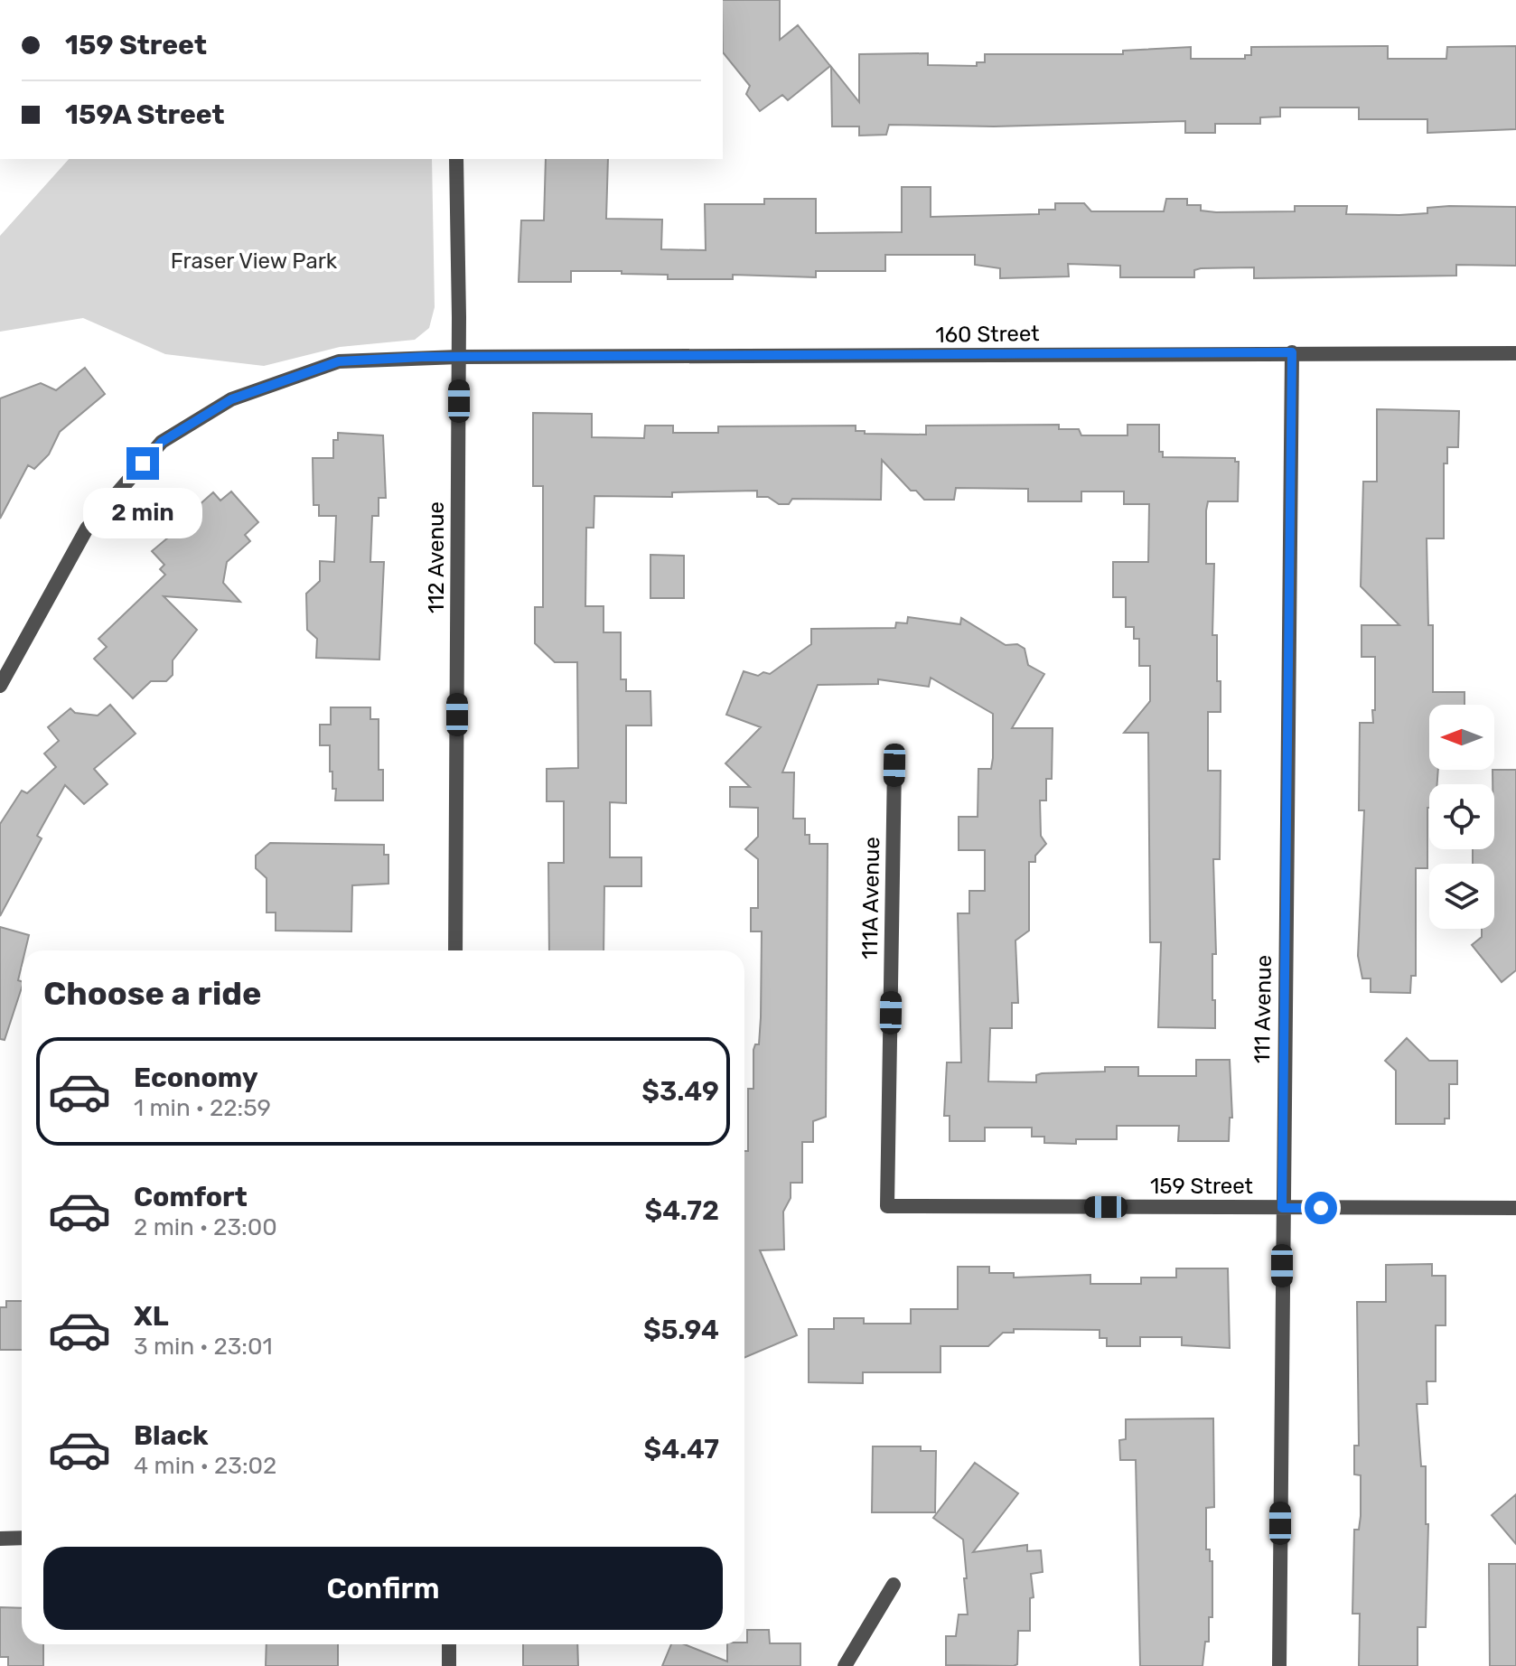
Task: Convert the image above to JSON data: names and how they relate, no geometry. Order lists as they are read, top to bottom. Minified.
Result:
{"streets":{"street":["160 Street","112 Avenue","111A Avenue","111 Avenue","159 Street"]},"crossings":[["160 Street","112 Avenue"],["160 Street","111 Avenue"],["111A Avenue","159 Street"],["111 Avenue","159 Street"]],"parks":["Fraser View Park"],"north":"left","page":{"banner":["159 Street","159A Street"],"bubble":"2 min","heading":"Choose a ride","list":[{"name":"Economy","note":"1 min · 22:59","value":"$3.49"},{"name":"Comfort","note":"2 min · 23:00","value":"$4.72"},{"name":"XL","note":"3 min · 23:01","value":"$5.94"},{"name":"Black","note":"4 min · 23:02","value":"$4.47"}],"buttons":"Confirm"}}
